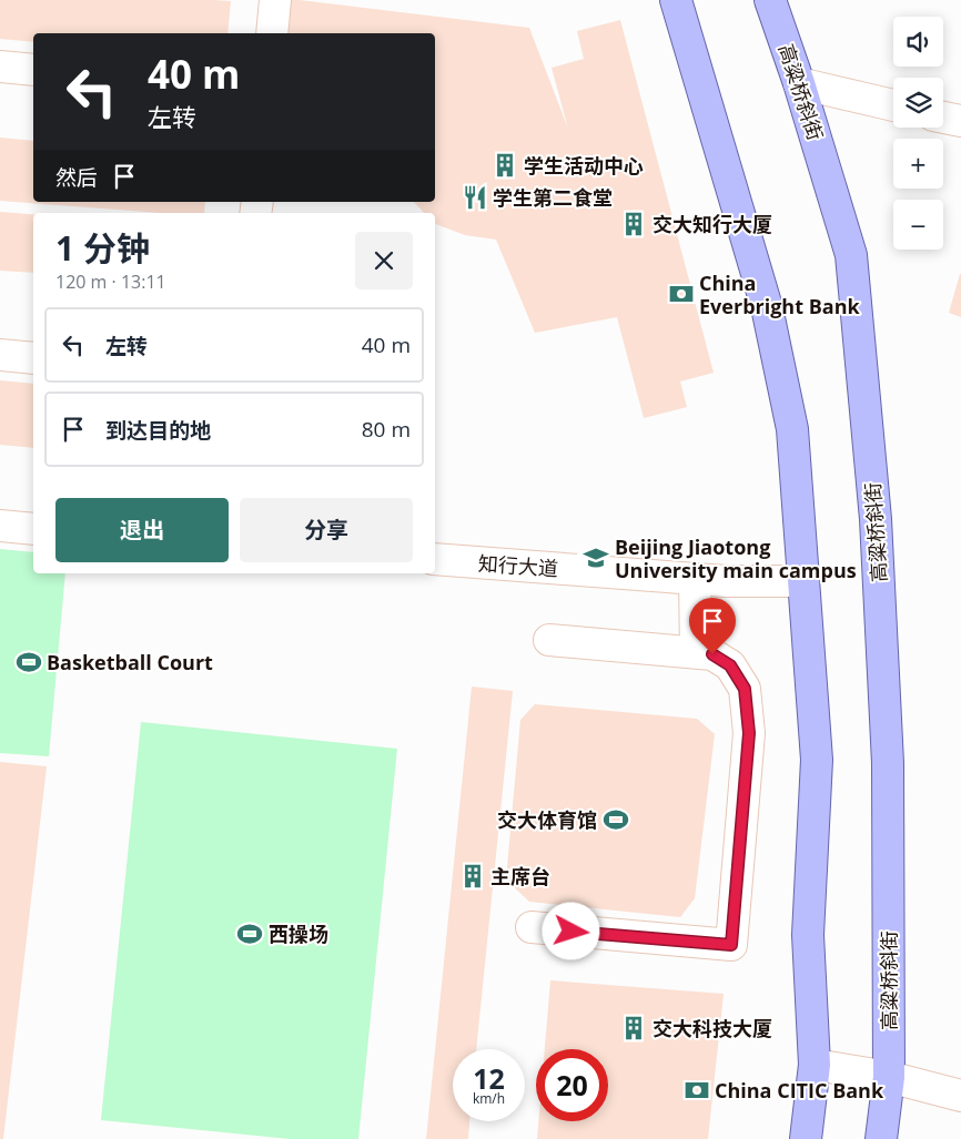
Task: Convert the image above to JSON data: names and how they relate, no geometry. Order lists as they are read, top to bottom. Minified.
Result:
{"streets":{"main road":["高粱桥斜街"],"street":["知行大道"]},"places":{"building":["学生活动中心","交大知行大厦","主席台","交大科技大厦"],"restaurant":["学生第二食堂"],"bank":["China Everbright Bank","China CITIC Bank"],"school or university":["Beijing Jiaotong University main campus"],"sports":["Basketball Court","交大体育馆","西操场"]},"page":{"map_buttons":["+","−"],"turn":["40 m","左转"],"then":"然后","heading":["1 分钟","120 m · 13:11"],"list":[{"name":"左转","value":"40 m"},{"name":"到达目的地","value":"80 m"}],"buttons":["退出","分享"],"speed":"12 km/h","limit":"20"}}
